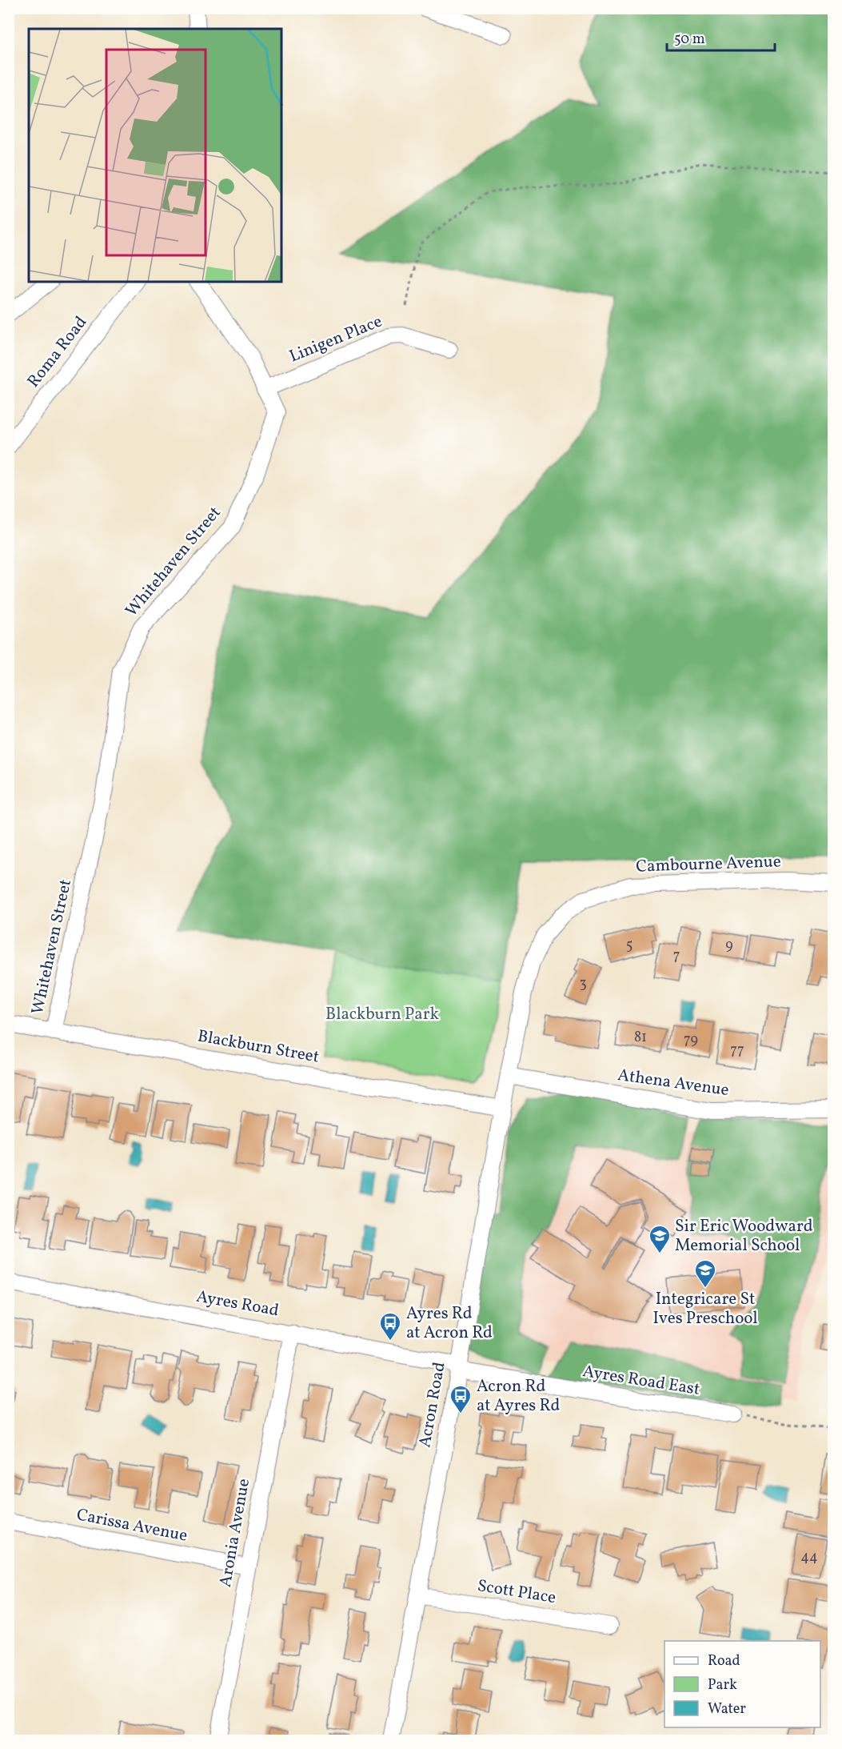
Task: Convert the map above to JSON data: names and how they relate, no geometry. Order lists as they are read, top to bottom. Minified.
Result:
{"streets":{"street":["Linigen Place","Roma Road","Whitehaven Street","Cambourne Avenue","Blackburn Street","Athena Avenue","Ayres Road","Ayres Road East","Acron Road","Carissa Avenue","Aronia Avenue","Scott Place"]},"crossings":[["Linigen Place","Whitehaven Street"],["Whitehaven Street","Blackburn Street"],["Cambourne Avenue","Athena Avenue"],["Cambourne Avenue","Acron Road"],["Blackburn Street","Acron Road"],["Athena Avenue","Acron Road"],["Ayres Road","Ayres Road East"],["Ayres Road","Acron Road"],["Ayres Road","Aronia Avenue"],["Ayres Road East","Acron Road"],["Acron Road","Scott Place"],["Carissa Avenue","Aronia Avenue"]],"parks":["Blackburn Park"],"places":{"school or university":["Sir Eric Woodward Memorial School","Integricare St Ives Preschool"],"bus stop":["Ayres Rd at Acron Rd","Acron Rd at Ayres Rd"]},"house_numbers":["5","9","7","3","81","79","77","44"],"legend":["Road","Park","Water"],"scale_bar":"50 m"}
